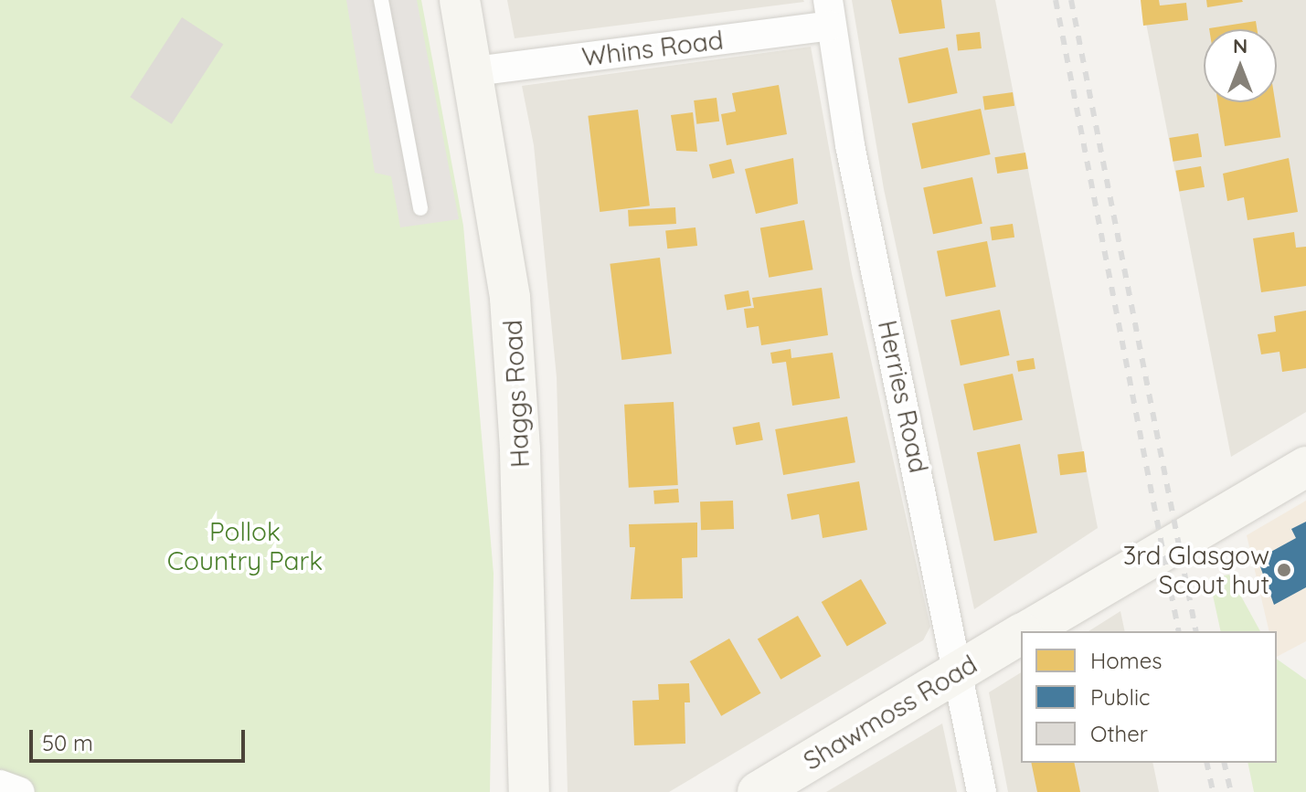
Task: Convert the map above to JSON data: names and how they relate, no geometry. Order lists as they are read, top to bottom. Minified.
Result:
{"streets":{"main road":["Haggs Road","Shawmoss Road"],"street":["Whins Road","Herries Road"]},"crossings":[["Whins Road","Haggs Road"],["Whins Road","Herries Road"],["Herries Road","Shawmoss Road"]],"parks":["Pollok Country Park"],"places":["3rd Glasgow Scout hut"],"legend":["Homes","Public","Other"],"scale_bar":"50 m","north":"top"}
